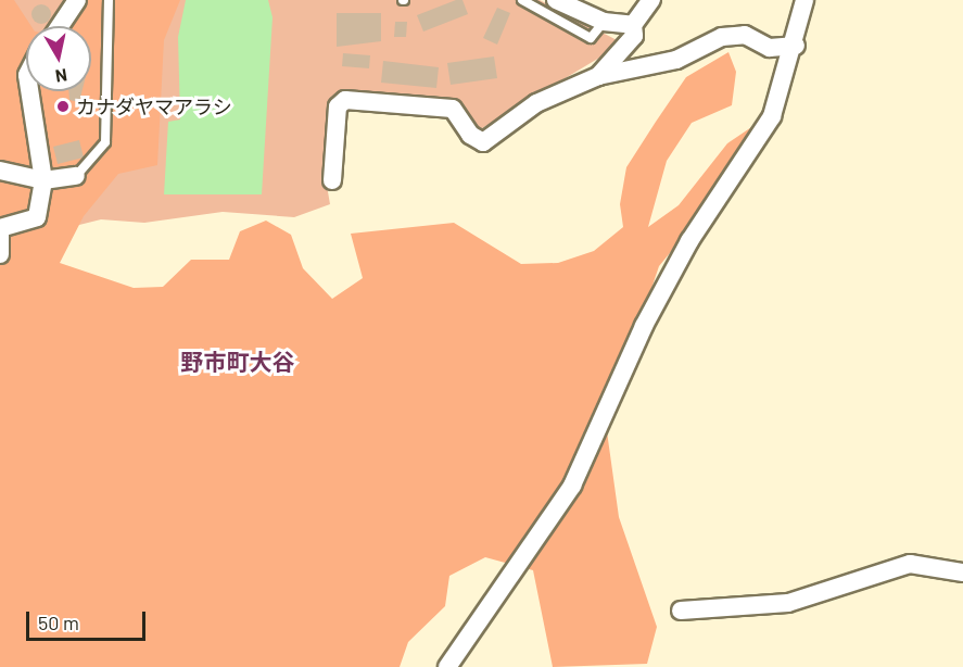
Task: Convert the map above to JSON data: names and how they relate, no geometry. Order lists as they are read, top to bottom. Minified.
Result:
{"districts":["野市町大谷"],"places":["カナダヤマアラシ"],"scale_bar":"50 m","north":"bottom"}
